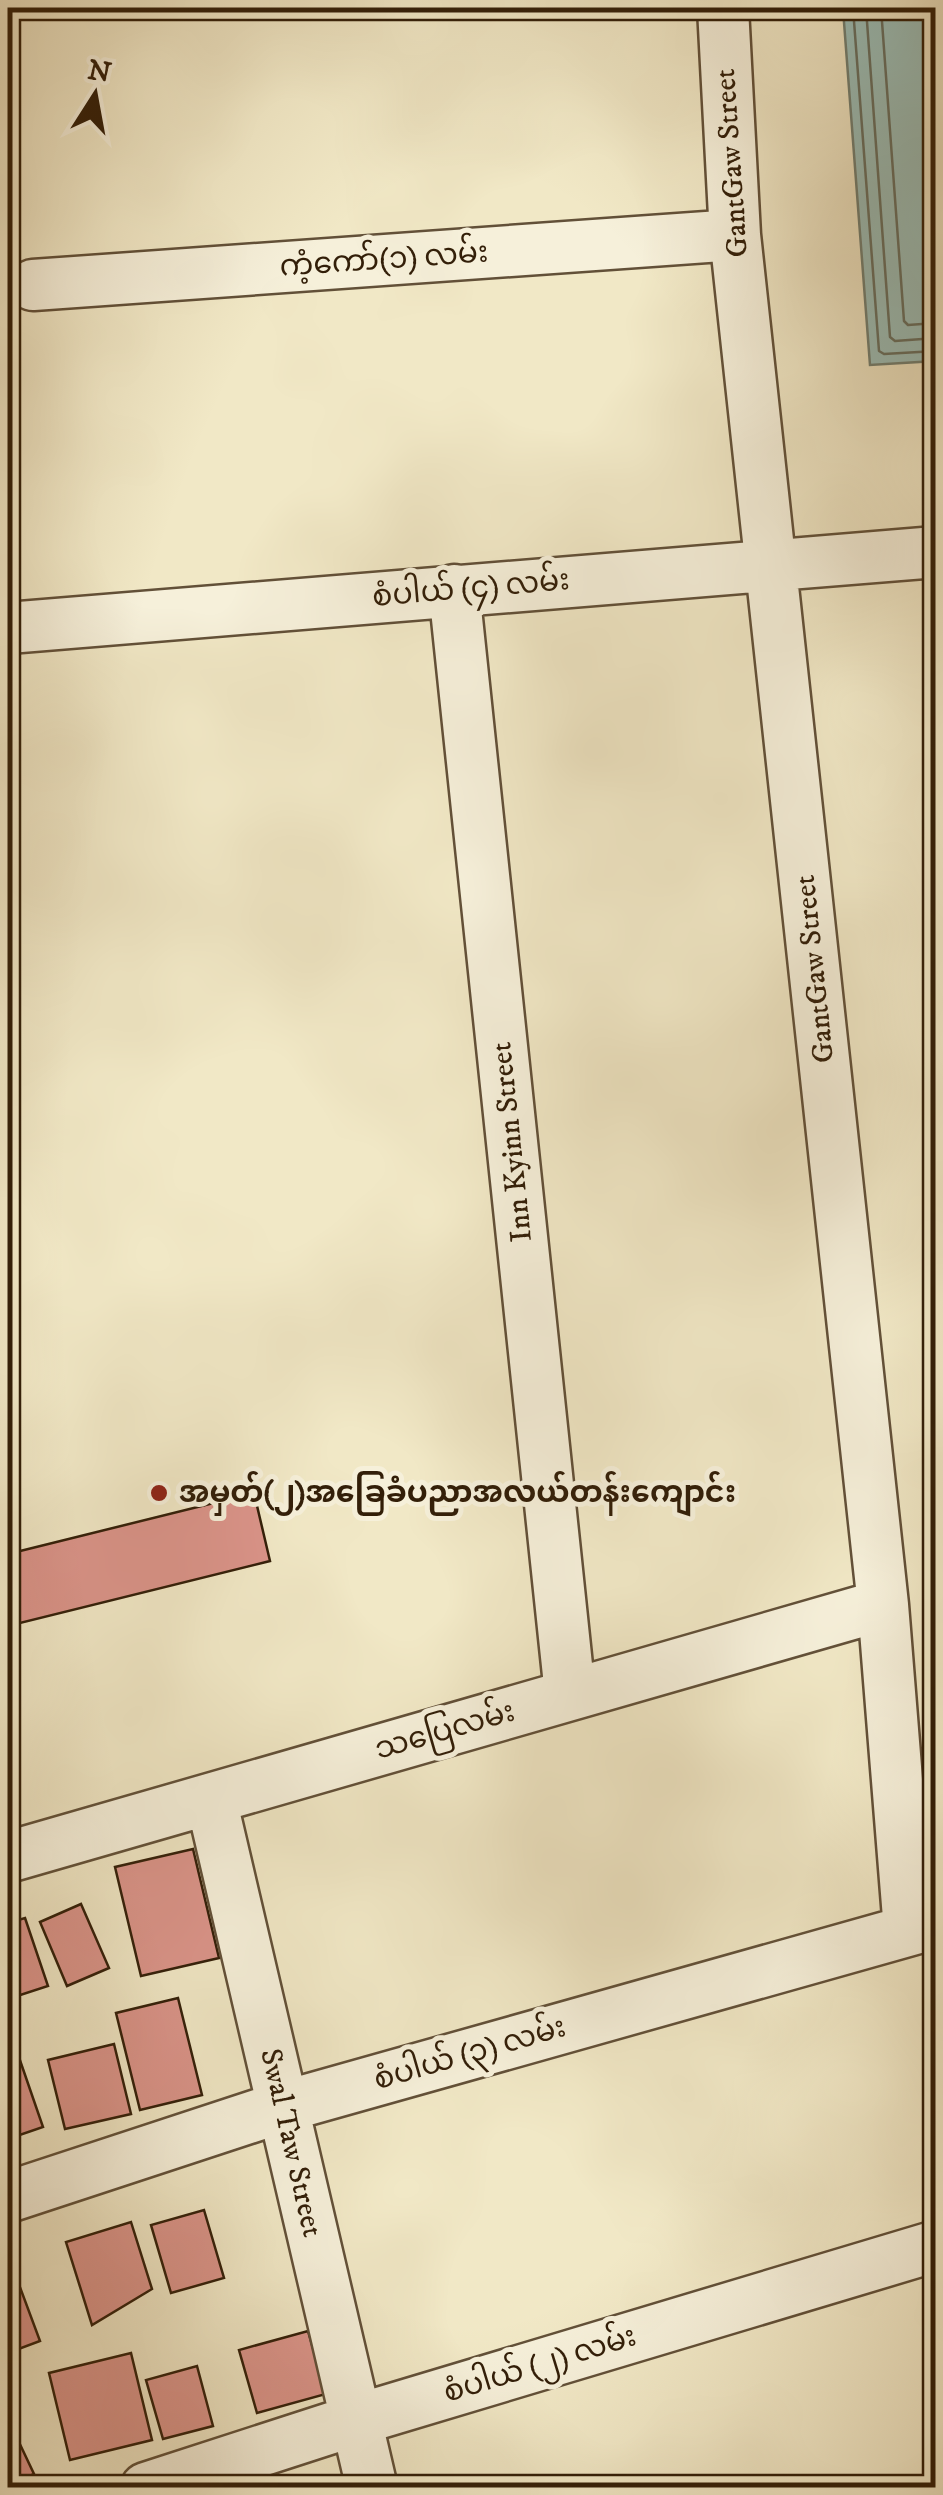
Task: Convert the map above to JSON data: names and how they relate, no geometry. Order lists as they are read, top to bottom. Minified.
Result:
{"streets":{"street":["GantGaw Street","ကံ့ကော်(၁) လမ်း","စံပါယ် (၄) လမ်း","Inn Kyinn Street","သပြေလမ်း","စံပါယ် (၃) လမ်း","Swal Taw Street","စံပါယ် (၂) လမ်း"]},"crossings":[["GantGaw Street","ကံ့ကော်(၁) လမ်း"],["GantGaw Street","စံပါယ် (၄) လမ်း"],["GantGaw Street","သပြေလမ်း"],["GantGaw Street","စံပါယ် (၃) လမ်း"],["စံပါယ် (၄) လမ်း","Inn Kyinn Street"],["Inn Kyinn Street","သပြေလမ်း"],["သပြေလမ်း","Swal Taw Street"],["စံပါယ် (၃) လမ်း","Swal Taw Street"],["Swal Taw Street","စံပါယ် (၂) လမ်း"]],"places":["အမှတ်(၂)အခြေခံပညာအလယ်တန်းကျောင်း"],"north":"top"}
